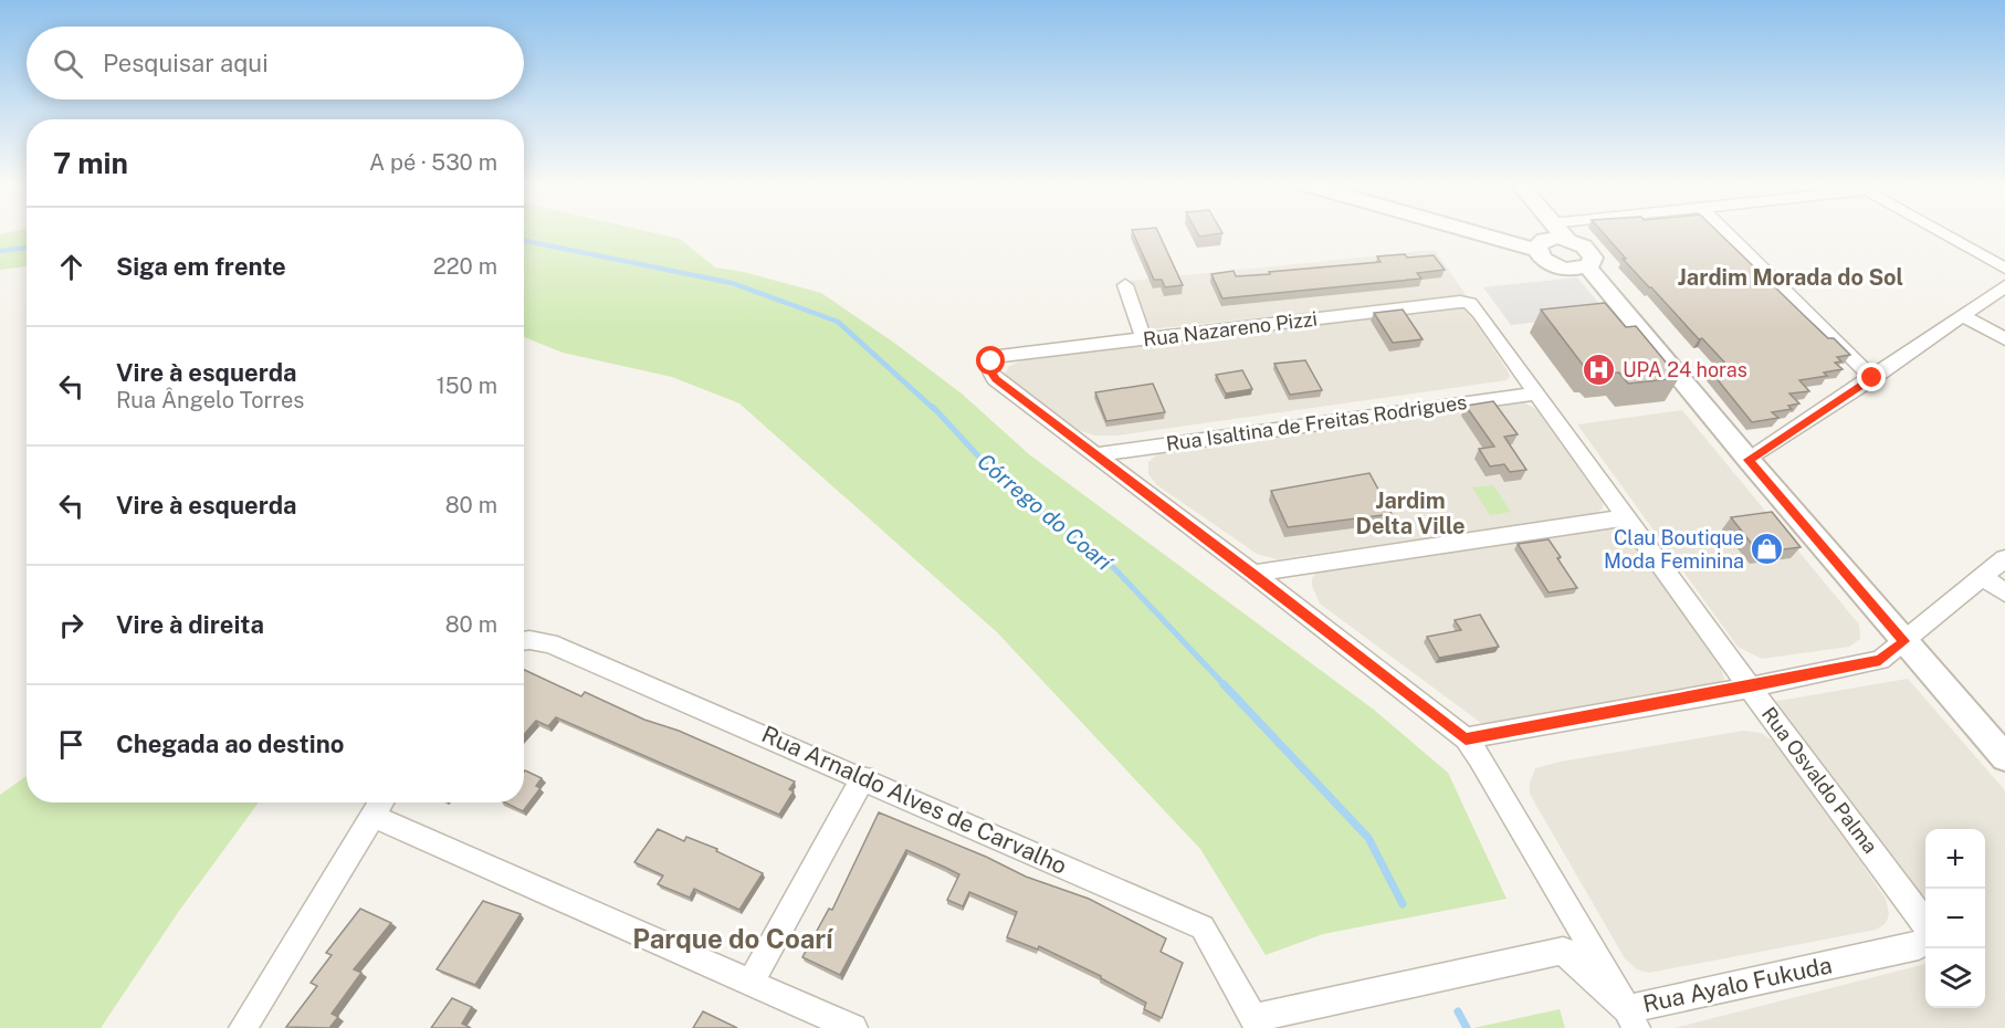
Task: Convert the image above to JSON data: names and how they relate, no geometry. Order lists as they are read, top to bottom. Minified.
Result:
{"streets":{"street":["Rua Nazareno Pizzi","Rua Isaltina de Freitas Rodrigues","Rua Osvaldo Palma","Rua Arnaldo Alves de Carvalho","Rua Ayalo Fukuda"]},"crossings":[["Rua Nazareno Pizzi","Rua Isaltina de Freitas Rodrigues"],["Rua Nazareno Pizzi","Rua Osvaldo Palma"],["Rua Isaltina de Freitas Rodrigues","Rua Osvaldo Palma"],["Rua Arnaldo Alves de Carvalho","Rua Ayalo Fukuda"]],"districts":["Jardim Morada do Sol","Jardim Delta Ville","Parque do Coarí"],"water":["Córrego do Coarí"],"places":{"hospital":["UPA 24 horas"],"shop":["Clau Boutique Moda Feminina"]},"page":{"search":"Pesquisar aqui","heading":["7 min","A pé · 530 m"],"list":[["Siga em frente","220 m"],["Vire à esquerda","Rua Ângelo Torres","150 m"],["Vire à esquerda","80 m"],["Vire à direita","80 m"],"Chegada ao destino"],"map_buttons":["+","−"]}}
